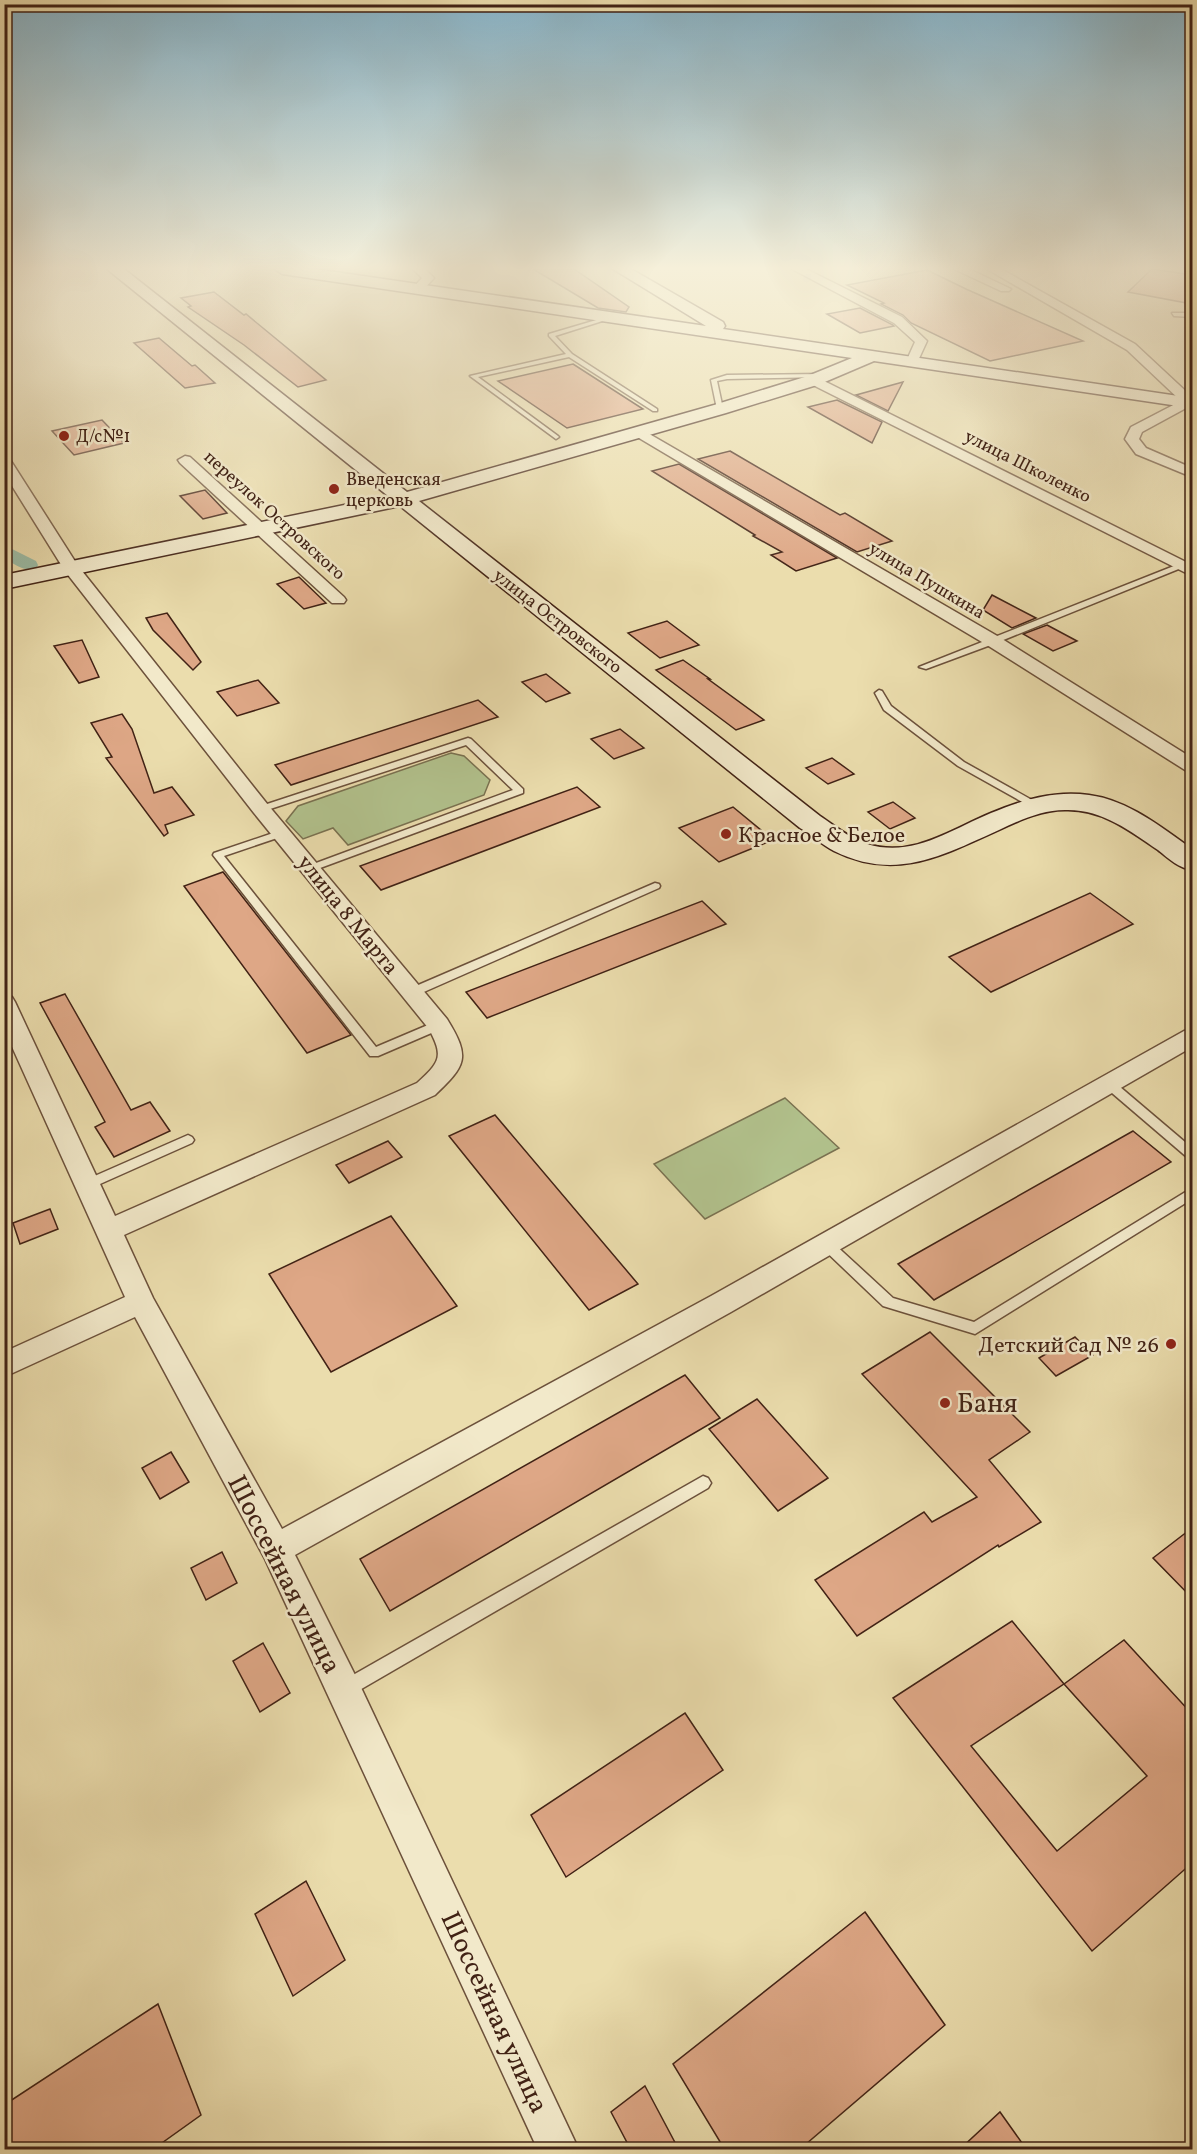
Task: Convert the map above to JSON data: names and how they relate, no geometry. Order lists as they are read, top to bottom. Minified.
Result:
{"streets":{"street":["улица Школенко","переулок Островского","улица Пушкина","улица Островского","улица 8 Марта","Шоссейная улица"]},"crossings":[["улица 8 Марта","Шоссейная улица"]],"places":["Д/с№1","Введенская церковь","Красное & Белое","Детский сад № 26","Баня"]}
